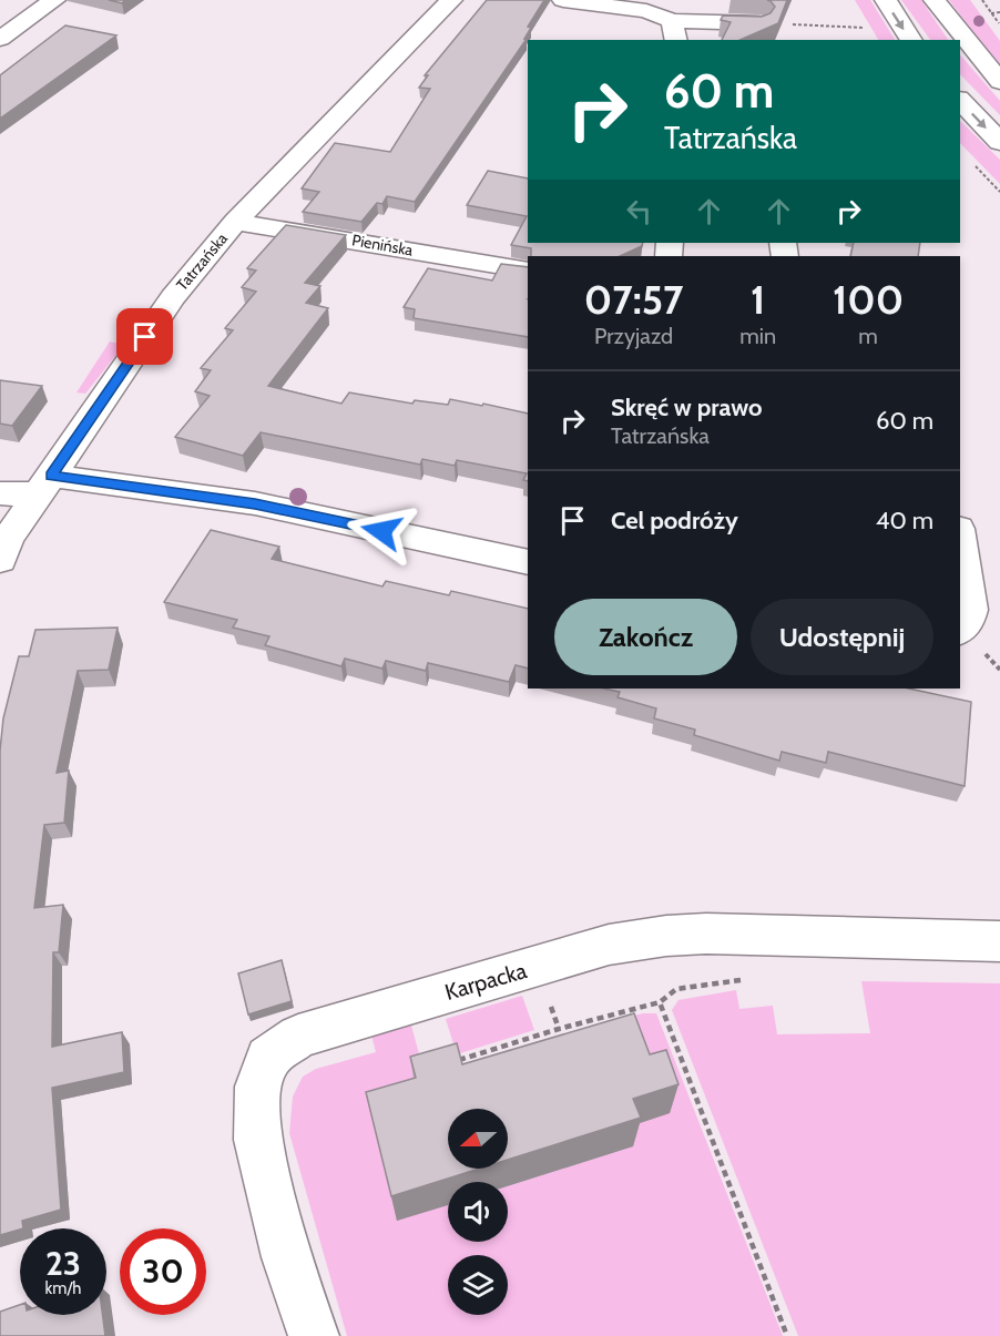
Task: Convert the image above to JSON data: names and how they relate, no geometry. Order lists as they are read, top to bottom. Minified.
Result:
{"streets":{"street":["Pienińska","Tatrzańska","Karpacka"]},"crossings":[["Pienińska","Tatrzańska"]],"north":"left","page":{"turn":["60 m","Tatrzańska"],"eta":["07:57","Przyjazd","1","min","100","m"],"list":[{"name":"Skręć w prawo","note":"Tatrzańska","value":"60 m"},{"name":"Cel podróży","value":"40 m"}],"buttons":["Zakończ","Udostępnij"],"speed":"23 km/h","limit":"30"}}
